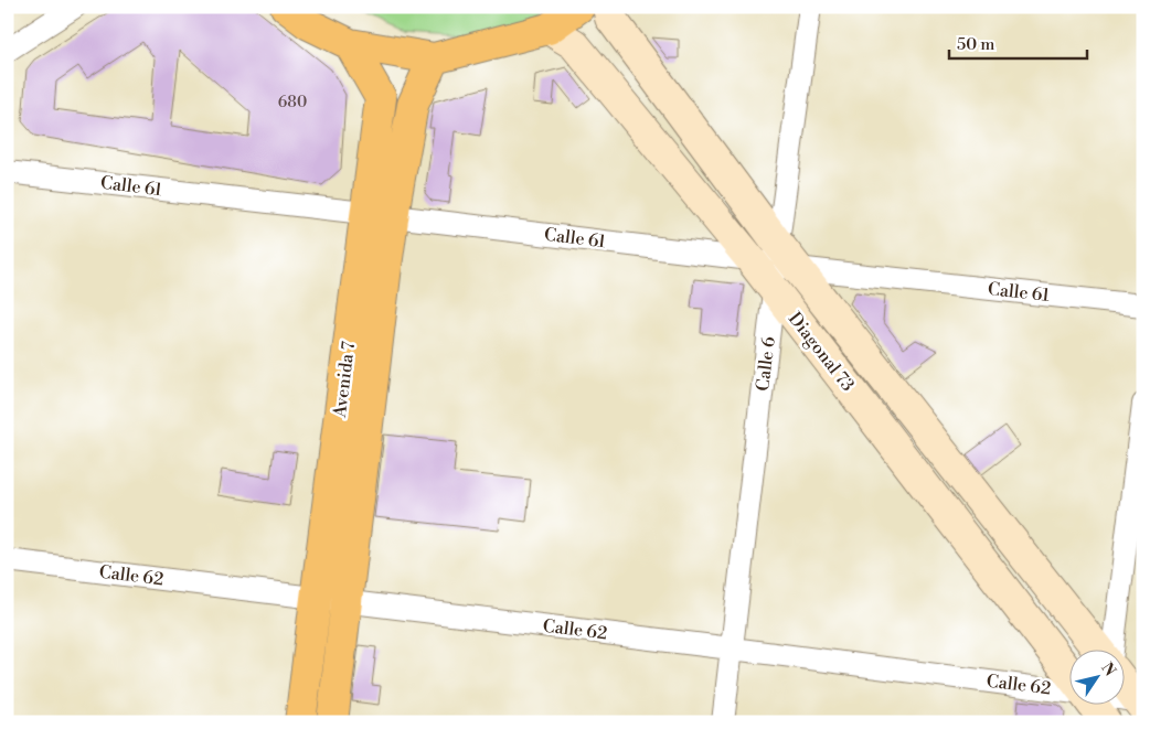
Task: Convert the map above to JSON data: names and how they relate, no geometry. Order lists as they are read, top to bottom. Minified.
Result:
{"streets":{"main road":["Diagonal 73","Avenida 7"],"street":["Calle 61","Calle 6","Calle 62"]},"crossings":[["Calle 61","Diagonal 73"],["Calle 61","Calle 6"],["Calle 61","Avenida 7"],["Diagonal 73","Calle 6"],["Calle 6","Calle 62"],["Avenida 7","Calle 62"]],"house_numbers":["680"],"scale_bar":"50 m","north":"top right"}
